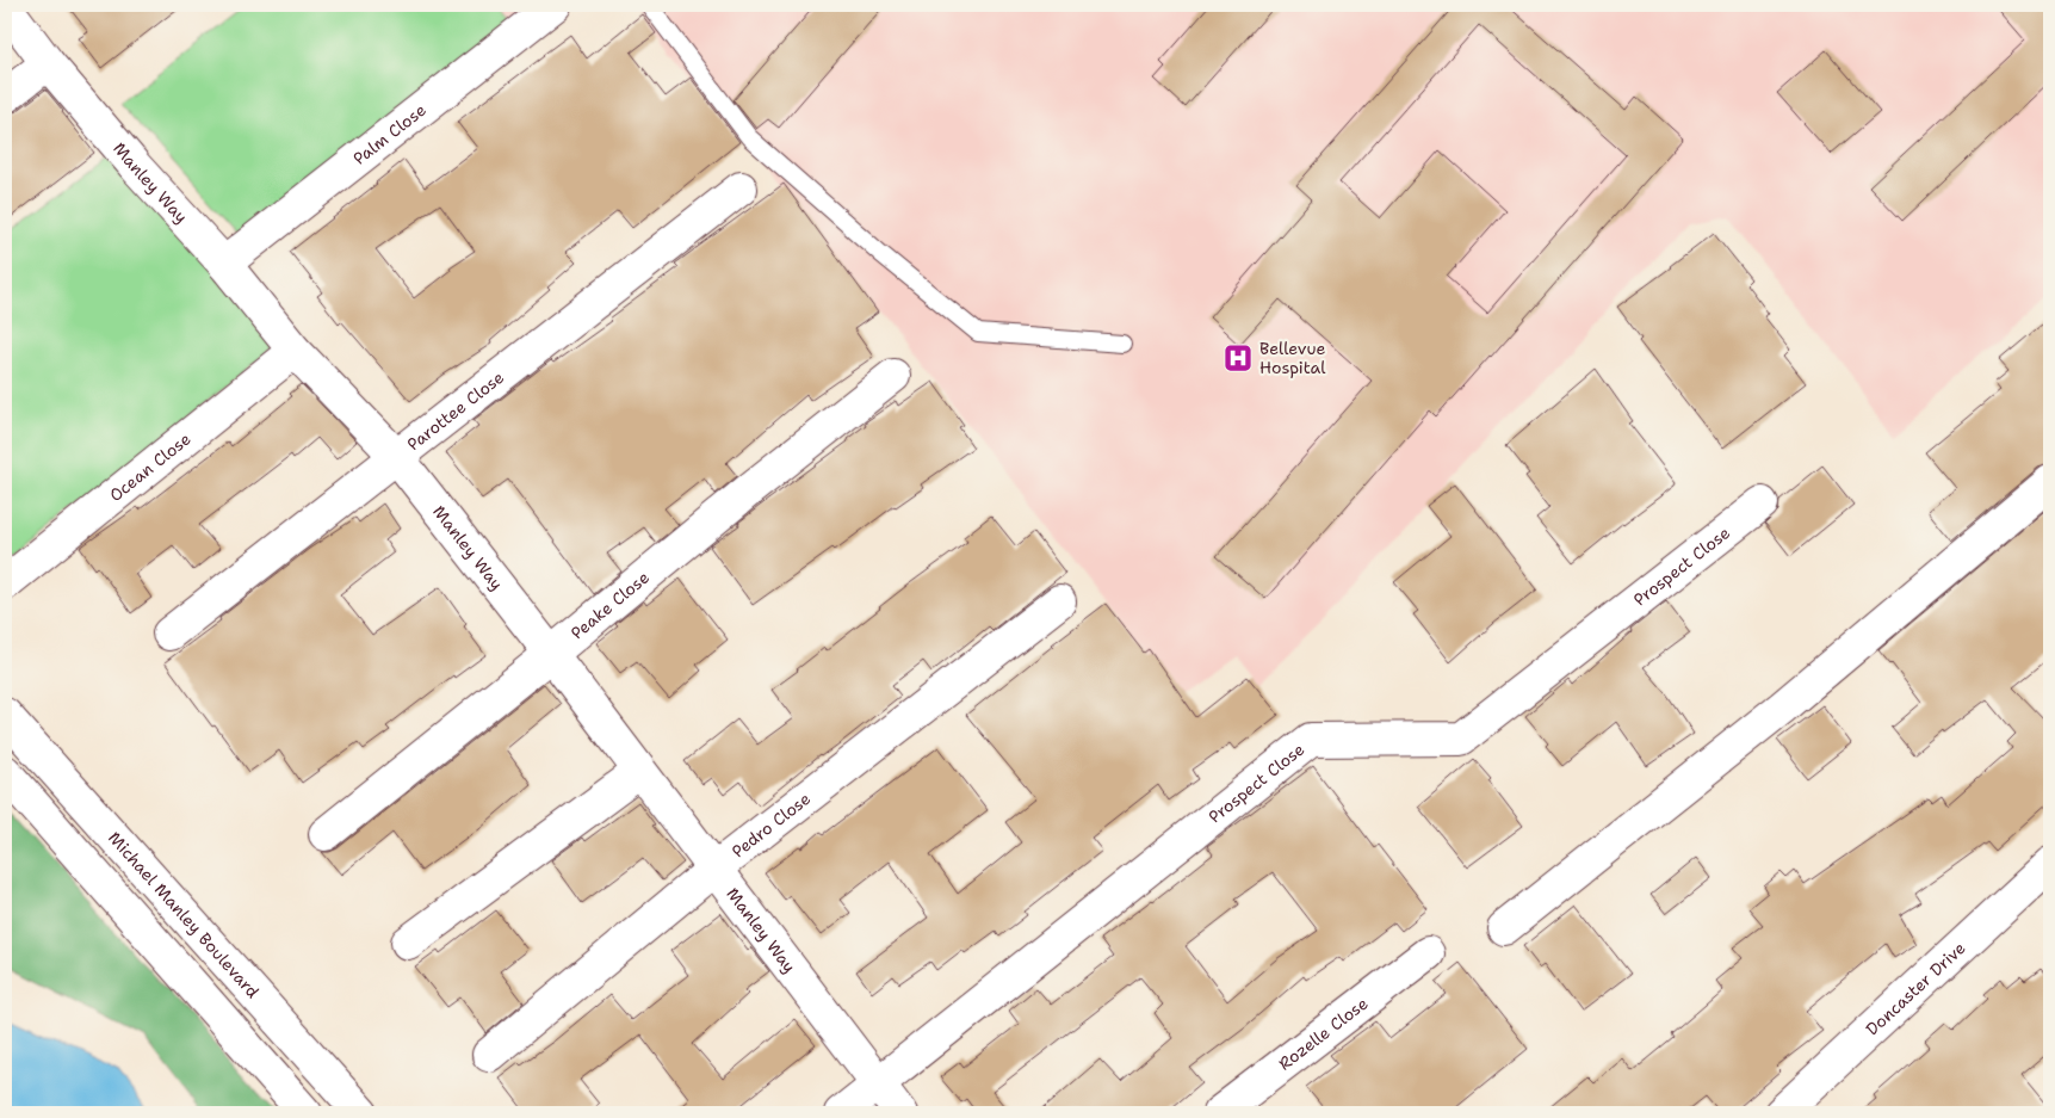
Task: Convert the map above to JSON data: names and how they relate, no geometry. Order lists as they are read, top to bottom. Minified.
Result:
{"streets":{"main road":["Palm Close","Manley Way","Parottee Close","Ocean Close","Prospect Close","Peake Close","Pedro Close","Michael Manley Boulevard","Doncaster Drive","Rozelle Close"]},"crossings":[["Palm Close","Manley Way"],["Manley Way","Parottee Close"],["Manley Way","Ocean Close"],["Manley Way","Prospect Close"],["Manley Way","Peake Close"],["Manley Way","Pedro Close"]],"places":{"hospital":["Bellevue Hospital"]}}
